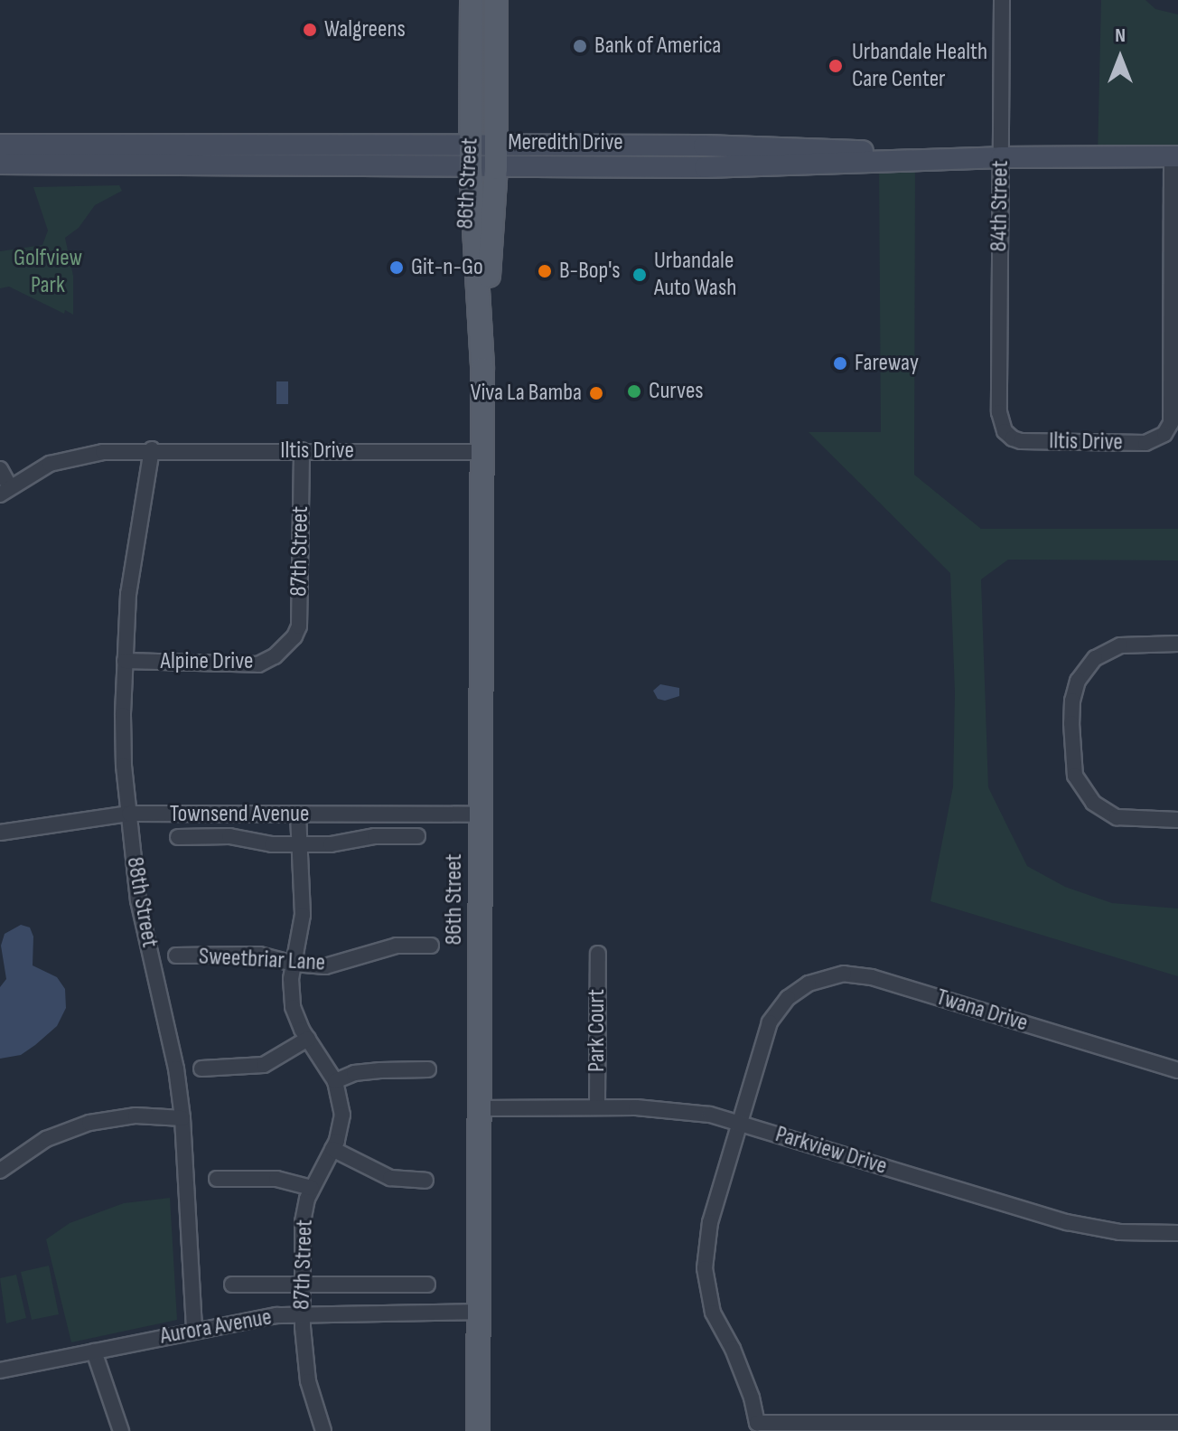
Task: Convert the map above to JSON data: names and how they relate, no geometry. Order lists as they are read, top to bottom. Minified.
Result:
{"streets":{"main road":["Meredith Drive","86th Street"],"street":["84th Street","Iltis Drive","87th Street","Alpine Drive","Townsend Avenue","88th Street","Sweetbriar Lane","Twana Drive","Park Court","Parkview Drive","Aurora Avenue"]},"crossings":[["Meredith Drive","86th Street"],["Meredith Drive","84th Street"],["Meredith Drive","Iltis Drive"],["86th Street","Iltis Drive"],["86th Street","Townsend Avenue"],["86th Street","Parkview Drive"],["86th Street","Aurora Avenue"],["84th Street","Iltis Drive"],["Iltis Drive","87th Street"],["Iltis Drive","88th Street"],["87th Street","Alpine Drive"],["87th Street","Townsend Avenue"],["87th Street","Sweetbriar Lane"],["87th Street","Aurora Avenue"],["Alpine Drive","88th Street"],["Townsend Avenue","88th Street"],["88th Street","Aurora Avenue"],["Twana Drive","Parkview Drive"],["Park Court","Parkview Drive"]],"parks":["Golfview Park"],"places":["Walgreens","Bank of America","Urbandale Health Care Center","Git-n-Go","B-Bop's","Urbandale Auto Wash","Fareway","Curves","Viva La Bamba"],"north":"top"}
